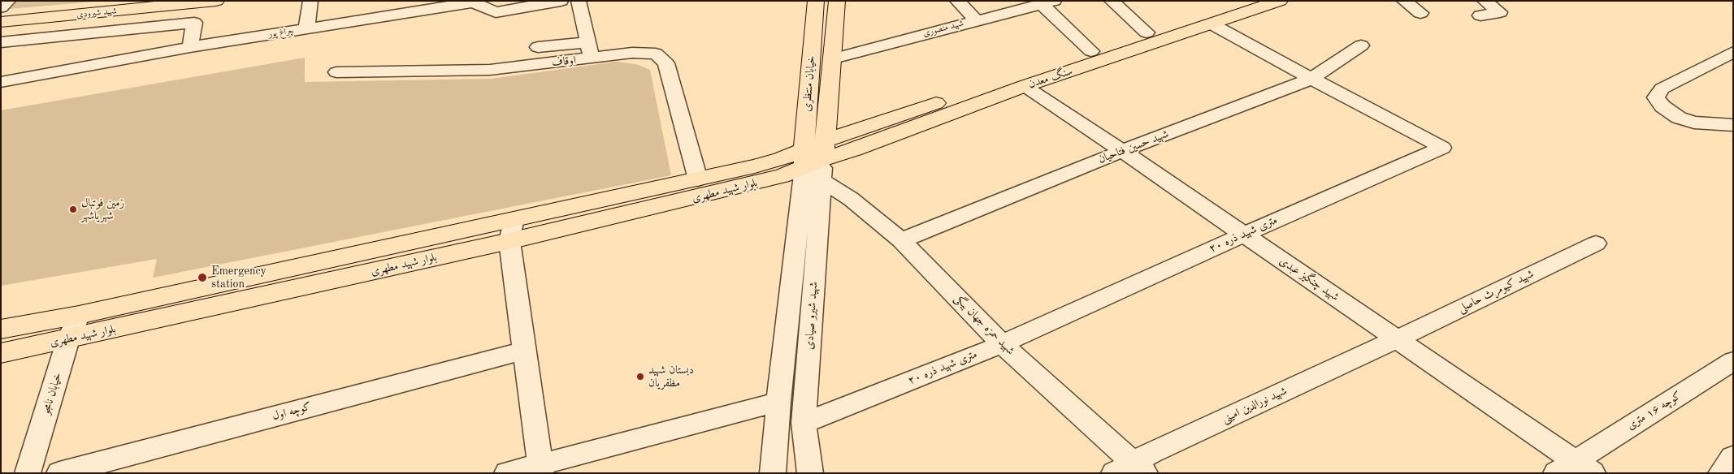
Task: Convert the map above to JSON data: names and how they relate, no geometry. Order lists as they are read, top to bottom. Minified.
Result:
{"streets":{"main road":["شهید شیرودی","سنگ معدن","خیابان منتظری","بلوار شهید مطهری"],"street":["شهید منصوری","چراغ پور","اوقاف","شهید حسین فتاحیان","۲۰ متری شهید ذره","شهید چنگیز عبدی","شهید کیومرث حاصلی","شهید شیرو صیادی","شهید حمزه جهان بیگی","خیابان نامجو","شهید نورالدین امینی","کوچه ۱۶ متری","کوچه اول"]},"crossings":[["شهید منصوری","خیابان منتظری"],["اوقاف","بلوار شهید مطهری"],["سنگ معدن","خیابان منتظری"],["سنگ معدن","بلوار شهید مطهری"],["سنگ معدن","۲۰ متری شهید ذره"],["سنگ معدن","شهید چنگیز عبدی"],["سنگ معدن","شهید شیرو صیادی"],["سنگ معدن","شهید حمزه جهان بیگی"],["خیابان منتظری","بلوار شهید مطهری"],["خیابان منتظری","شهید شیرو صیادی"],["خیابان منتظری","شهید حمزه جهان بیگی"],["شهید حسین فتاحیان","۲۰ متری شهید ذره"],["شهید حسین فتاحیان","شهید چنگیز عبدی"],["شهید حسین فتاحیان","شهید حمزه جهان بیگی"],["بلوار شهید مطهری","شهید شیرو صیادی"],["بلوار شهید مطهری","شهید حمزه جهان بیگی"],["بلوار شهید مطهری","خیابان نامجو"],["۲۰ متری شهید ذره","شهید چنگیز عبدی"],["۲۰ متری شهید ذره","شهید شیرو صیادی"],["۲۰ متری شهید ذره","شهید حمزه جهان بیگی"],["شهید چنگیز عبدی","شهید کیومرث حاصلی"],["شهید چنگیز عبدی","شهید نورالدین امینی"],["شهید چنگیز عبدی","کوچه ۱۶ متری"],["شهید کیومرث حاصلی","شهید نورالدین امینی"],["شهید شیرو صیادی","شهید حمزه جهان بیگی"],["شهید حمزه جهان بیگی","شهید نورالدین امینی"]],"places":["زمین فوتبال شهریاشهر","Emergency station","دبستان شهید مظفریان"]}
